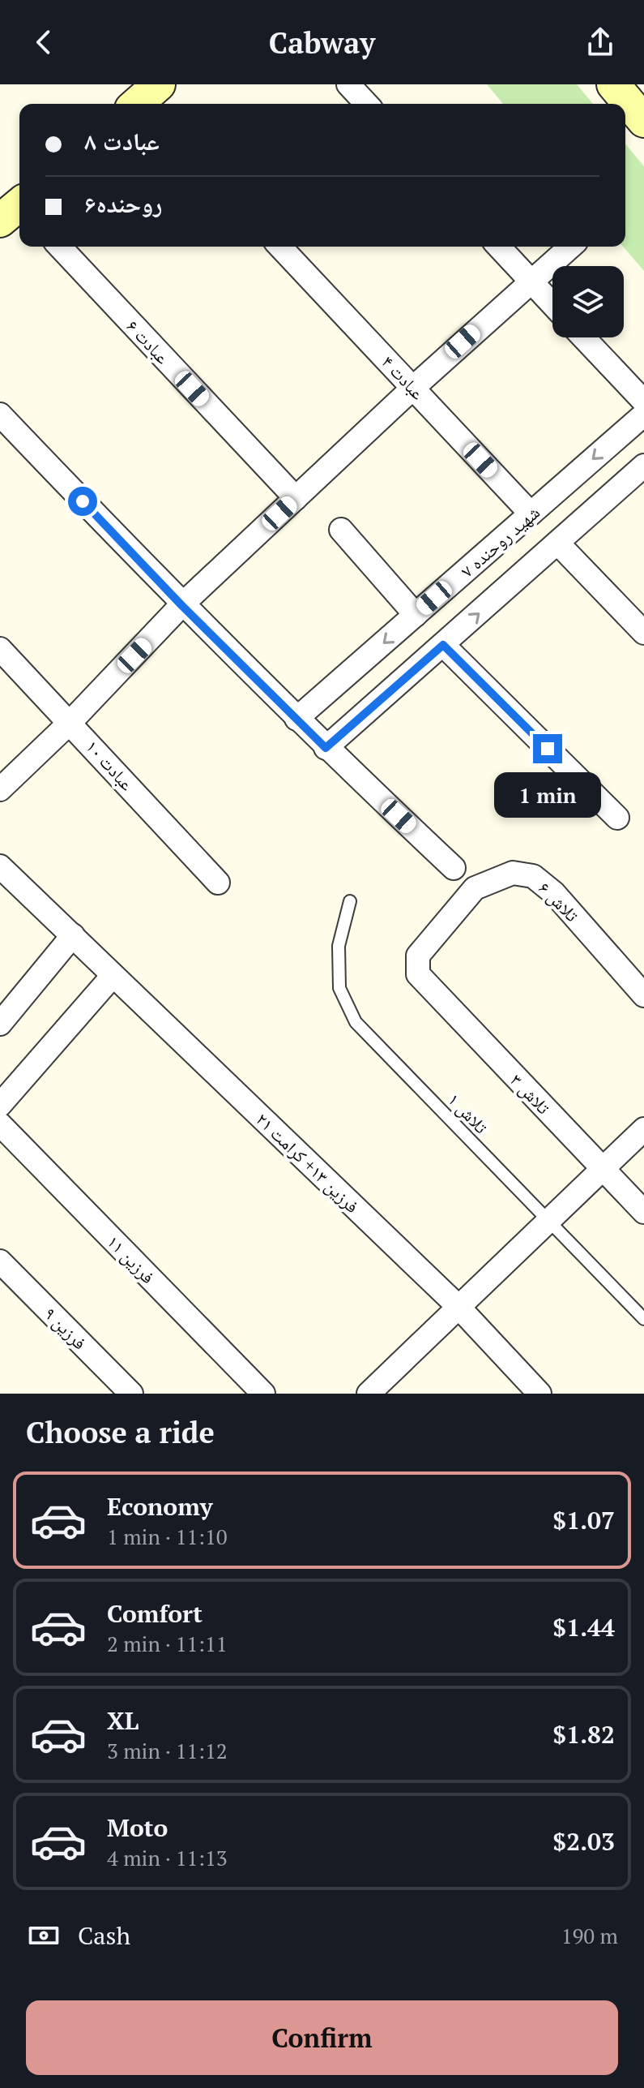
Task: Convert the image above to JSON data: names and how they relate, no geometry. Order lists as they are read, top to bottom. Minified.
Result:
{"streets":{"street":["عبادت ۶","عبادت ۴","شهید روحنده ۷","عبادت ۱۰","تلاش ۶","تلاش ۳","فرزین ۱۳+ کرامت ۲۱","فرزین ۱۱","فرزین ۹"],"lane":["تلاش ۱"]},"crossings":[["عبادت ۴","شهید روحنده ۷"],["تلاش ۶","تلاش ۳"]],"page":{"header":"Cabway","banner":["عبادت ۸","روحنده۶"],"bubble":"1 min","heading":"Choose a ride","list":[{"name":"Economy","note":"1 min · 11:10","value":"$1.07"},{"name":"Comfort","note":"2 min · 11:11","value":"$1.44"},{"name":"XL","note":"3 min · 11:12","value":"$1.82"},{"name":"Moto","note":"4 min · 11:13","value":"$2.03"}],"pay":["Cash","190 m"],"buttons":"Confirm"}}
